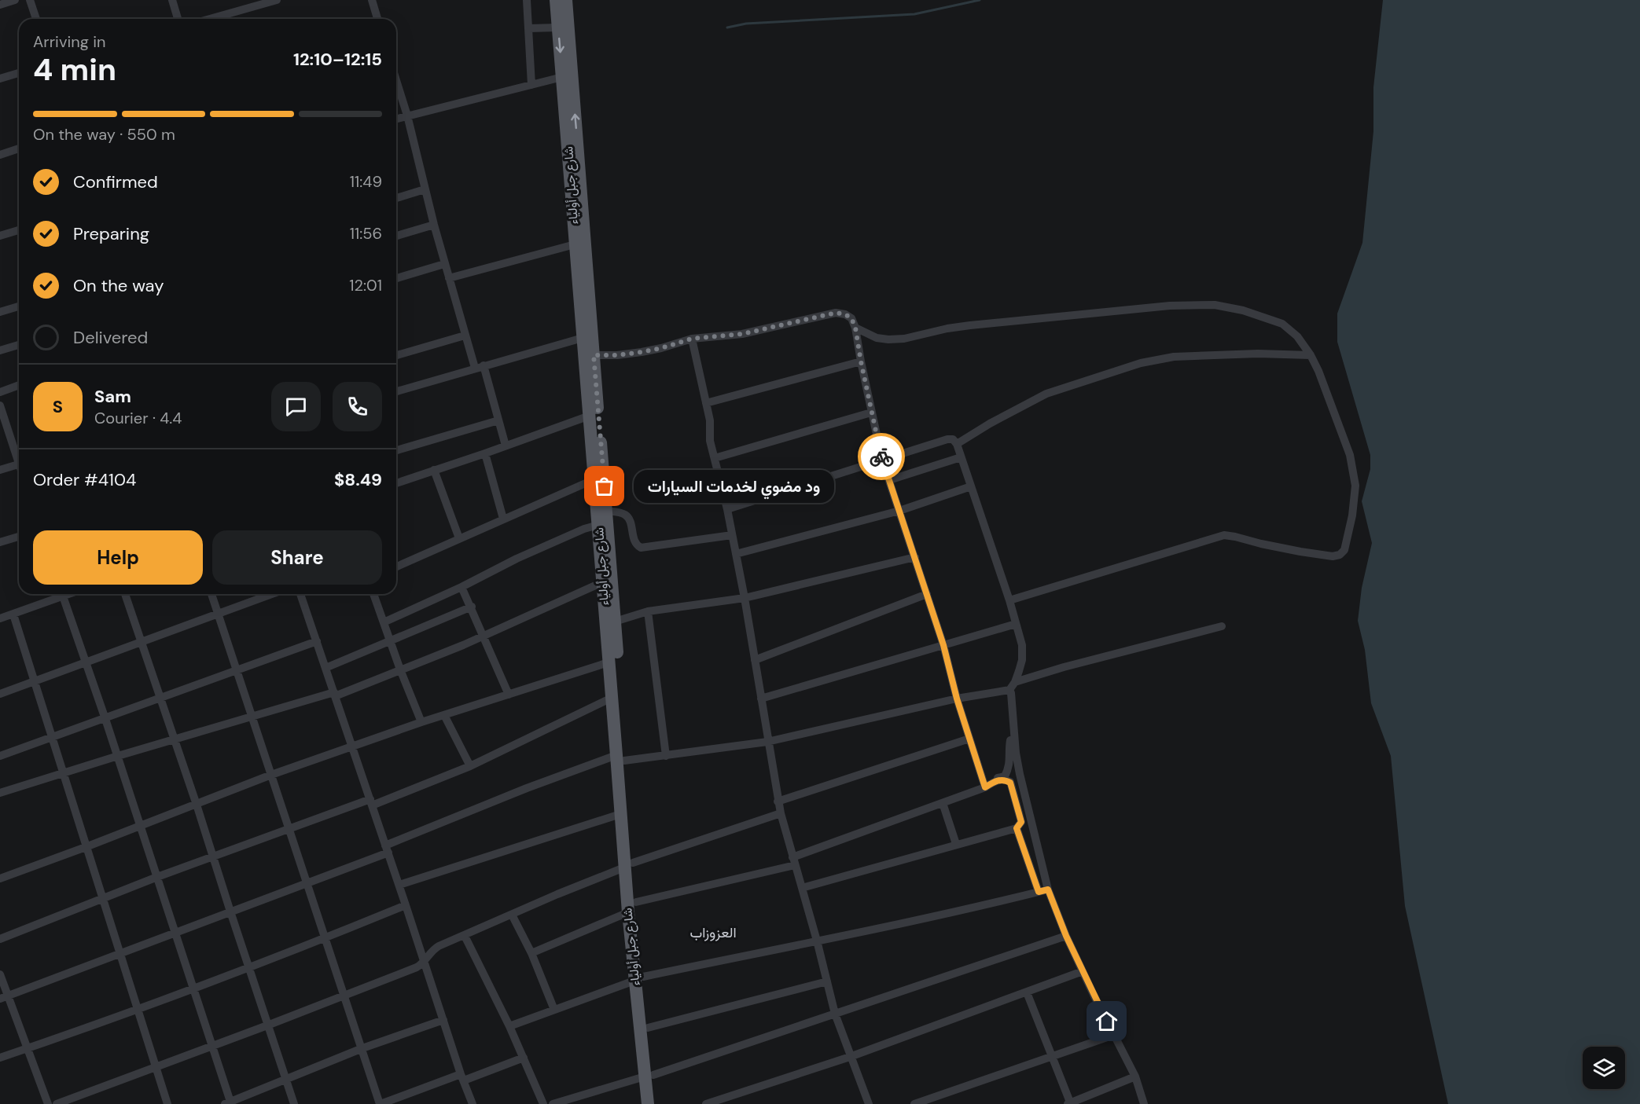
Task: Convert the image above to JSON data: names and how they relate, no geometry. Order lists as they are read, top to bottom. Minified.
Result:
{"streets":{"main road":["شارع جبل أولياء"]},"districts":["العزوزاب"],"places":["ود مضوي لخدمات السيارات"],"page":{"heading":["4 min","Arriving in","12:10–12:15"],"panel":["Sam","Courier · 4.4","Order #4104","$8.49"],"bar":"On the way · 550 m","list":[["Confirmed","11:49"],["Preparing","11:56"],["On the way","12:01"],"Delivered"],"round":"S","bubble":"ود مضوي لخدمات السيارات","buttons":["Help","Share"]}}
